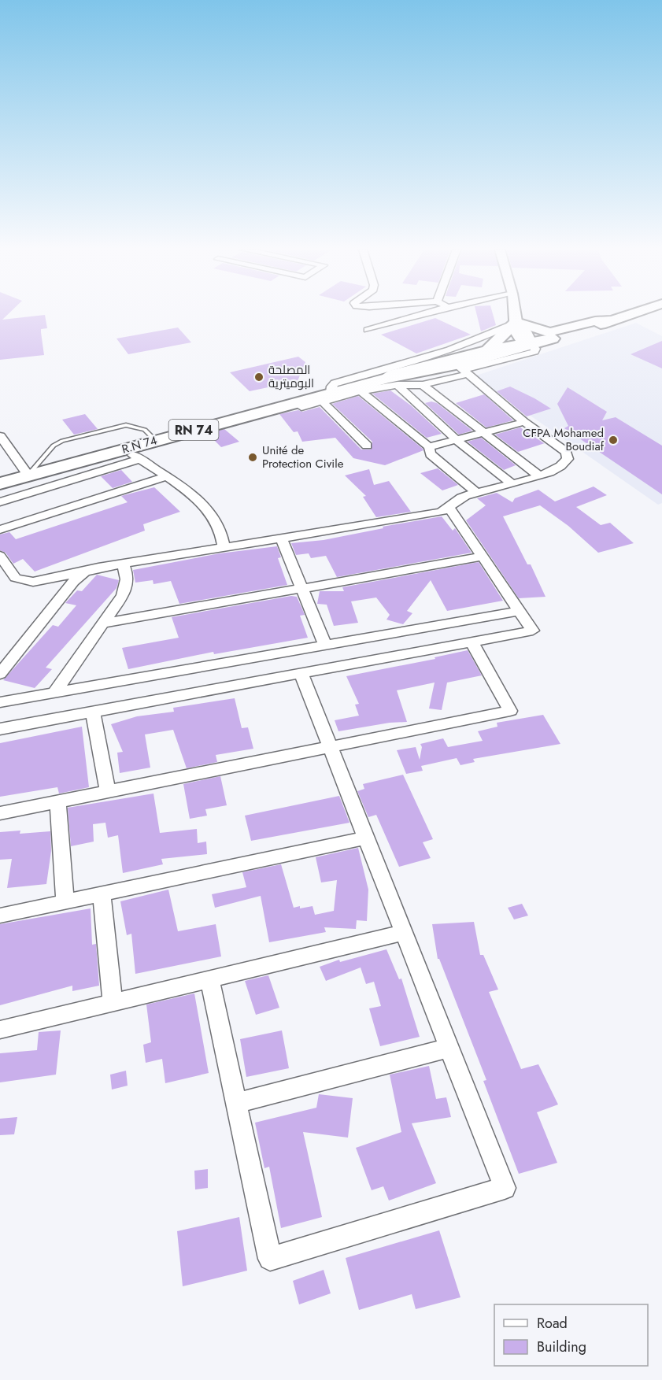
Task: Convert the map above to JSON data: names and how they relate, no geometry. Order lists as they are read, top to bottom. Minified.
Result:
{"streets":{"main road":["RN 74","R.N 74"]},"places":["المصلحة البوميترية","CFPA Mohamed Boudiaf","Unité de Protection Civile"],"legend":["Road","Building"]}
